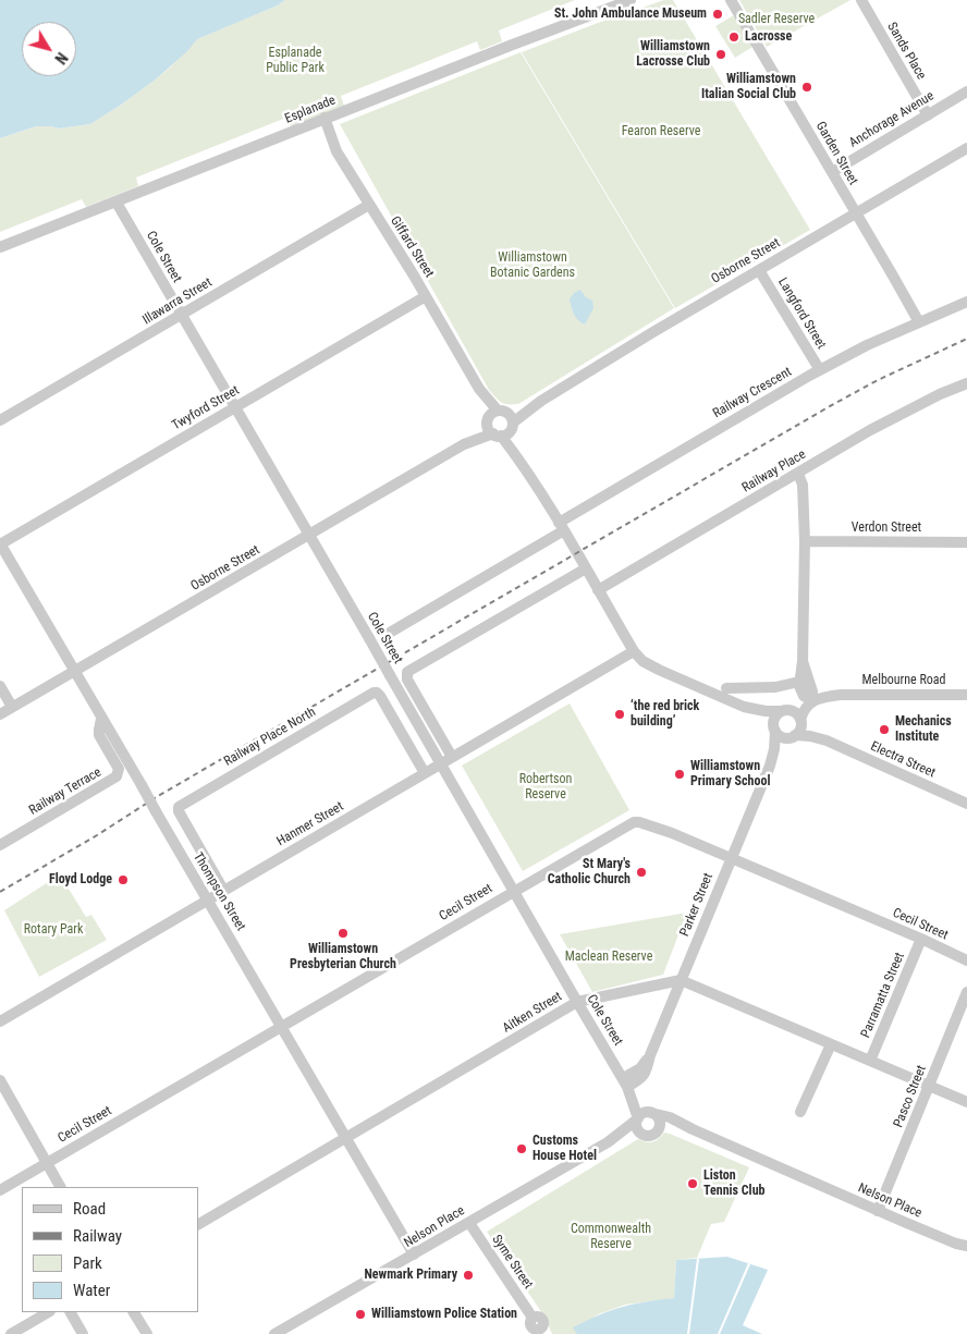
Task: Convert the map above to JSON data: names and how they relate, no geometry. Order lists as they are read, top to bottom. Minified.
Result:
{"streets":{"street":["Sands Place","Esplanade","Anchorage Avenue","Garden Street","Giffard Street","Cole Street","Osborne Street","Illawarra Street","Langford Street","Railway Crescent","Twyford Street","Railway Place","Verdon Street","Melbourne Road","Railway Place North","Electra Street","Railway Terrace","Hanmer Street","Thompson Street","Cecil Street","Parker Street","Parramatta Street","Aitken Street","Pasco Street","Nelson Place","Syme Street"]},"crossings":[["Sands Place","Anchorage Avenue"],["Esplanade","Giffard Street"],["Esplanade","Cole Street"],["Anchorage Avenue","Garden Street"],["Garden Street","Osborne Street"],["Garden Street","Railway Crescent"],["Giffard Street","Osborne Street"],["Giffard Street","Illawarra Street"],["Giffard Street","Railway Crescent"],["Giffard Street","Twyford Street"],["Giffard Street","Railway Place"],["Giffard Street","Hanmer Street"],["Cole Street","Osborne Street"],["Cole Street","Illawarra Street"],["Cole Street","Twyford Street"],["Cole Street","Hanmer Street"],["Cole Street","Cecil Street"],["Cole Street","Parker Street"],["Cole Street","Aitken Street"],["Cole Street","Nelson Place"],["Osborne Street","Langford Street"],["Osborne Street","Thompson Street"],["Langford Street","Railway Crescent"],["Twyford Street","Thompson Street"],["Railway Place North","Hanmer Street"],["Electra Street","Parker Street"],["Railway Terrace","Thompson Street"],["Hanmer Street","Thompson Street"],["Thompson Street","Cecil Street"],["Thompson Street","Aitken Street"],["Thompson Street","Nelson Place"],["Cecil Street","Parker Street"],["Cecil Street","Parramatta Street"],["Parker Street","Aitken Street"],["Pasco Street","Nelson Place"],["Nelson Place","Syme Street"]],"parks":["Sadler Reserve","Esplanade Public Park","Fearon Reserve","Williamstown Botanic Gardens","Robertson Reserve","Rotary Park","Maclean Reserve","Commonwealth Reserve"],"places":["St. John Ambulance Museum","Lacrosse","Williamstown Lacrosse Club","Williamstown Italian Social Club","‘the red brick building’","Mechanics Institute","Williamstown Primary School","St Mary's Catholic Church","Floyd Lodge","Williamstown Presbyterian Church","Customs House Hotel","Liston Tennis Club","Newmark Primary","Williamstown Police Station"],"legend":["Road","Railway","Park","Water"],"north":"bottom right"}
